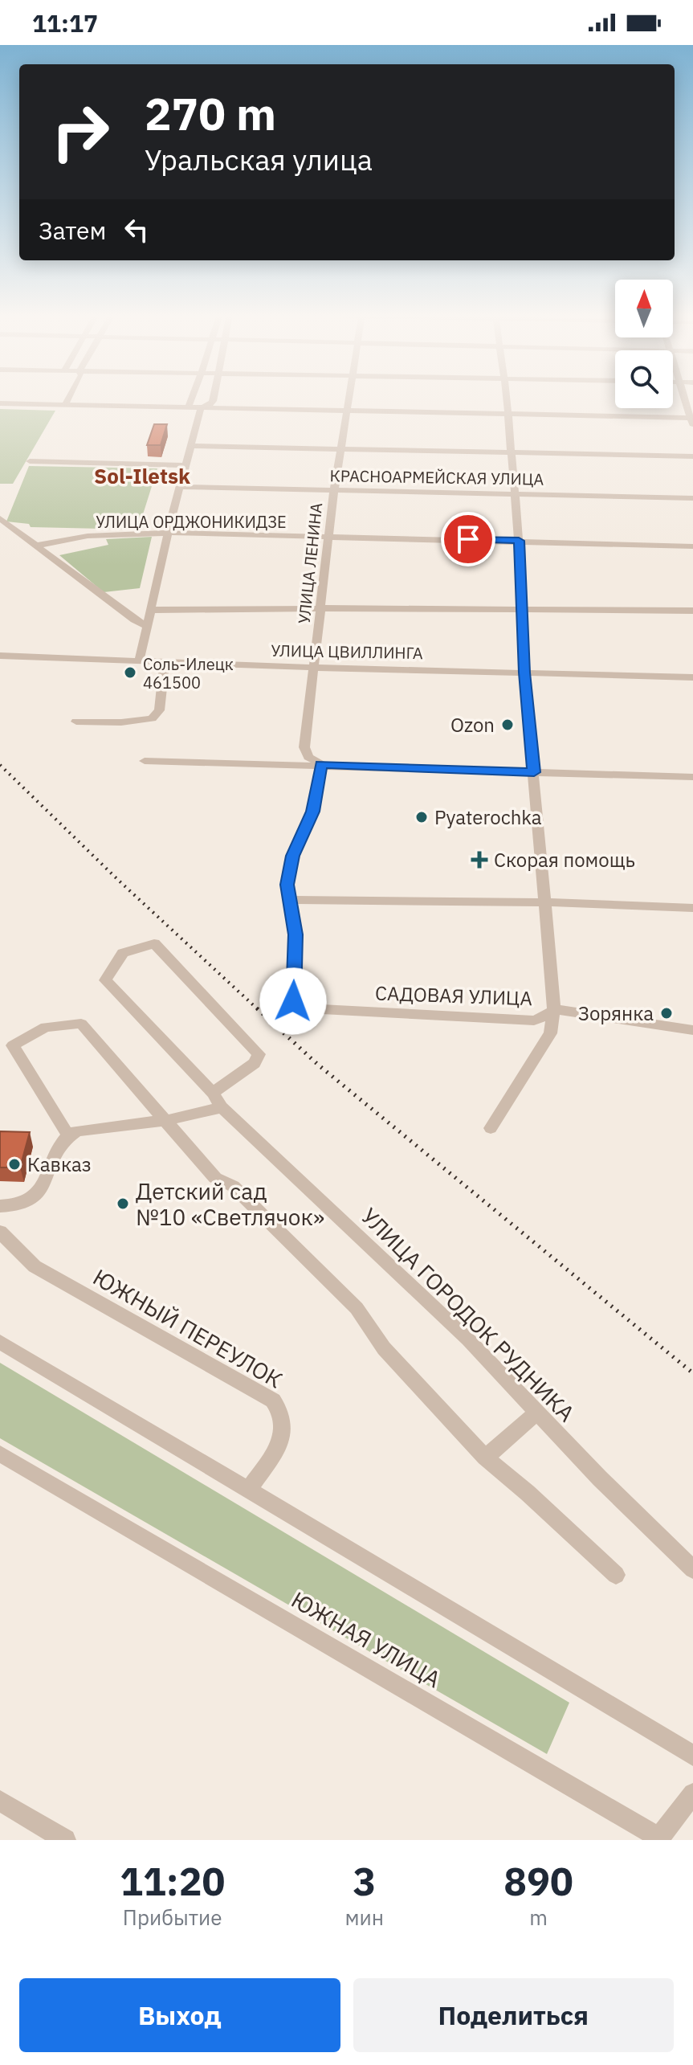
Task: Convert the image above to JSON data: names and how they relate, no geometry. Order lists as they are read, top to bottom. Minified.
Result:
{"streets":{"street":["КРАСНОАРМЕЙСКАЯ УЛИЦА","УЛИЦА ОРДЖОНИКИДЗЕ","УЛИЦА ЛЕНИНА","УЛИЦА ЦВИЛЛИНГА","САДОВАЯ УЛИЦА","УЛИЦА ГОРОДОК РУДНИКА","ЮЖНЫЙ ПЕРЕУЛОК","ЮЖНАЯ УЛИЦА"]},"crossings":[["КРАСНОАРМЕЙСКАЯ УЛИЦА","УЛИЦА ЛЕНИНА"],["УЛИЦА ОРДЖОНИКИДЗЕ","УЛИЦА ЛЕНИНА"],["УЛИЦА ЛЕНИНА","УЛИЦА ЦВИЛЛИНГА"]],"districts":["Sol-Iletsk"],"places":{"other":["Соль-Илецк 461500","Ozon","Pyaterochka","Зорянка","Кавказ","Детский сад №10 «Светлячок»"],"health":["Скорая помощь"]},"north":"top","page":{"status":"11:17","turn":["270 m","Уральская улица"],"then":"Затем","eta":["11:20","Прибытие","3","мин","890","m"],"buttons":["Выход","Поделиться"]}}
